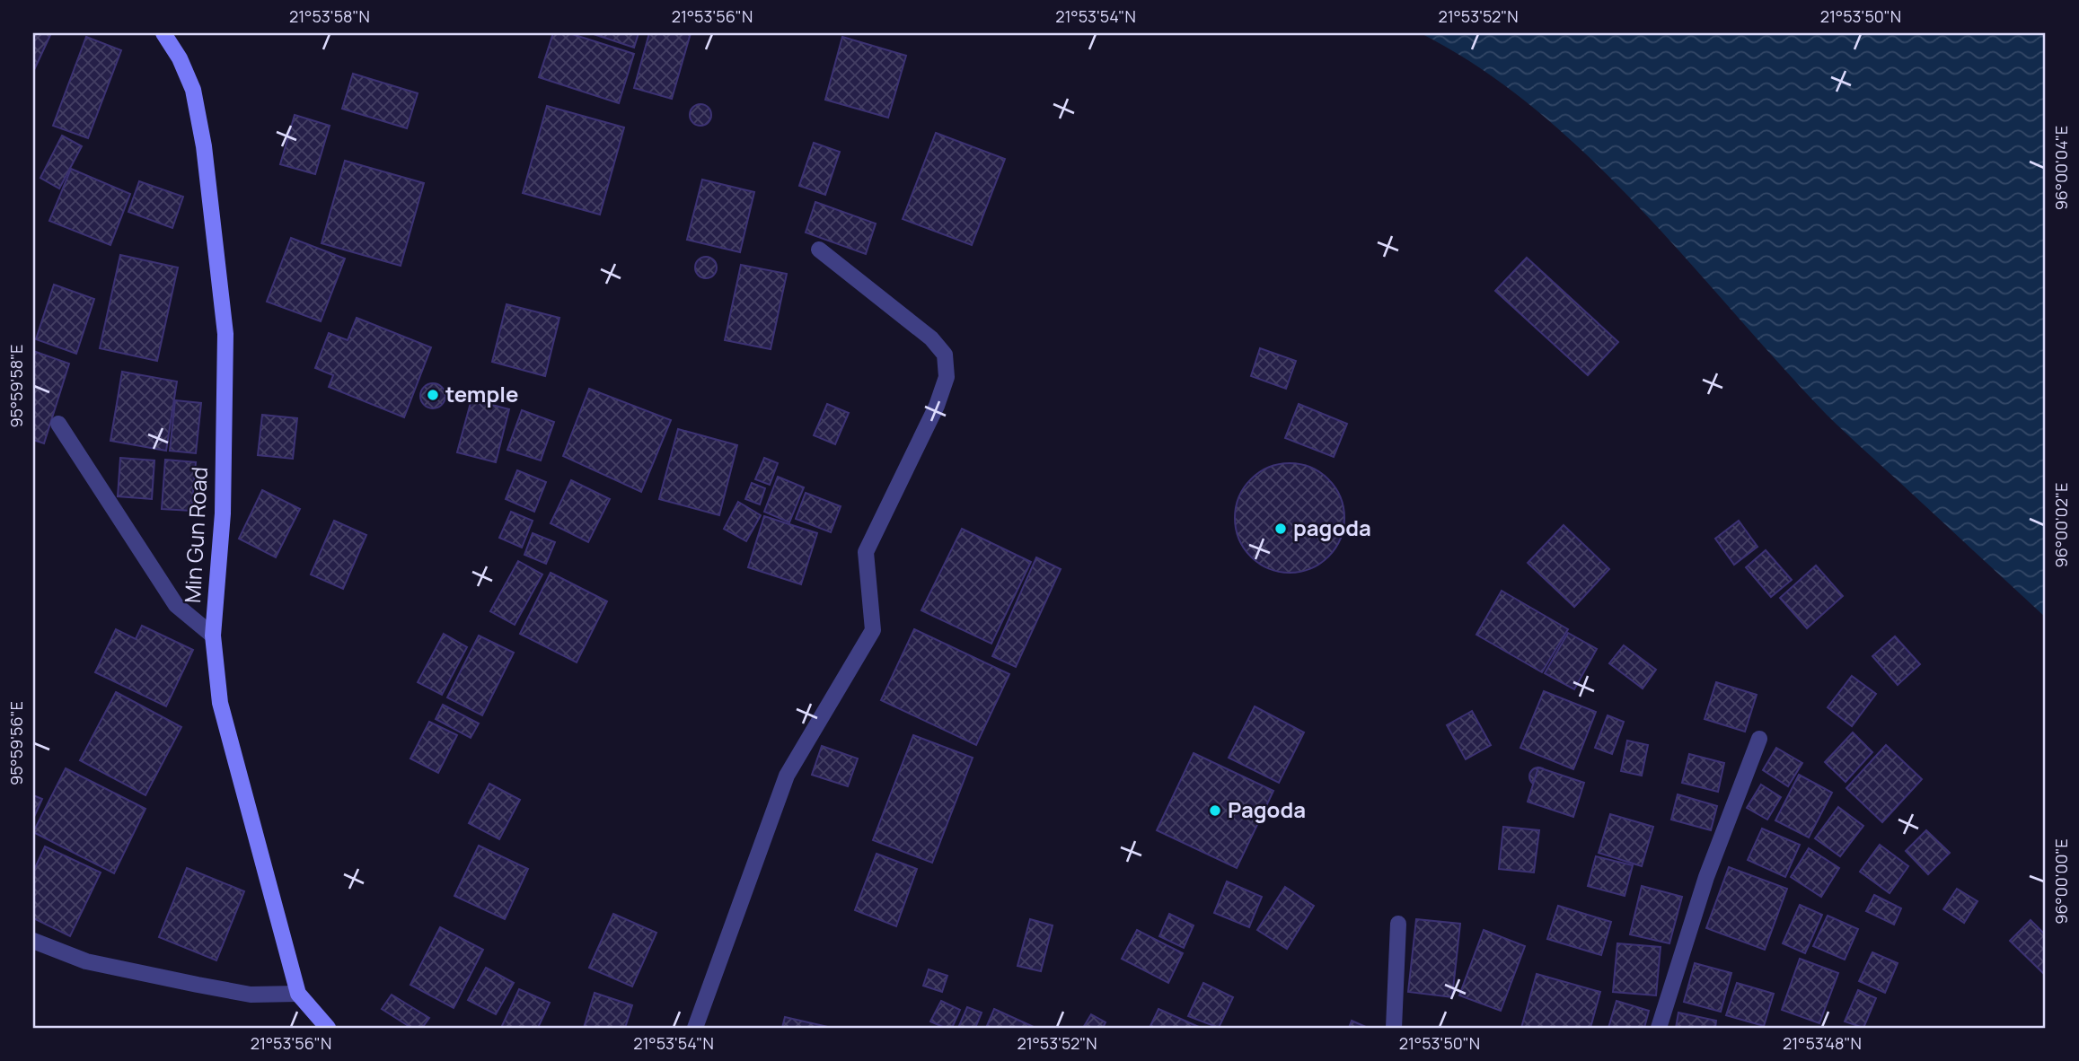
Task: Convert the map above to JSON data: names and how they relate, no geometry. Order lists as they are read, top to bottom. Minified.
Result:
{"streets":{"street":["Min Gun Road"]},"places":["temple","pagoda","Pagoda"],"coordinates":["21°53'58\"N","21°53'56\"N","21°53'54\"N","21°53'52\"N","21°53'50\"N","96°00'04\"E","95°59'58\"E","96°00'02\"E","95°59'56\"E","96°00'00\"E","21°53'48\"N"]}
